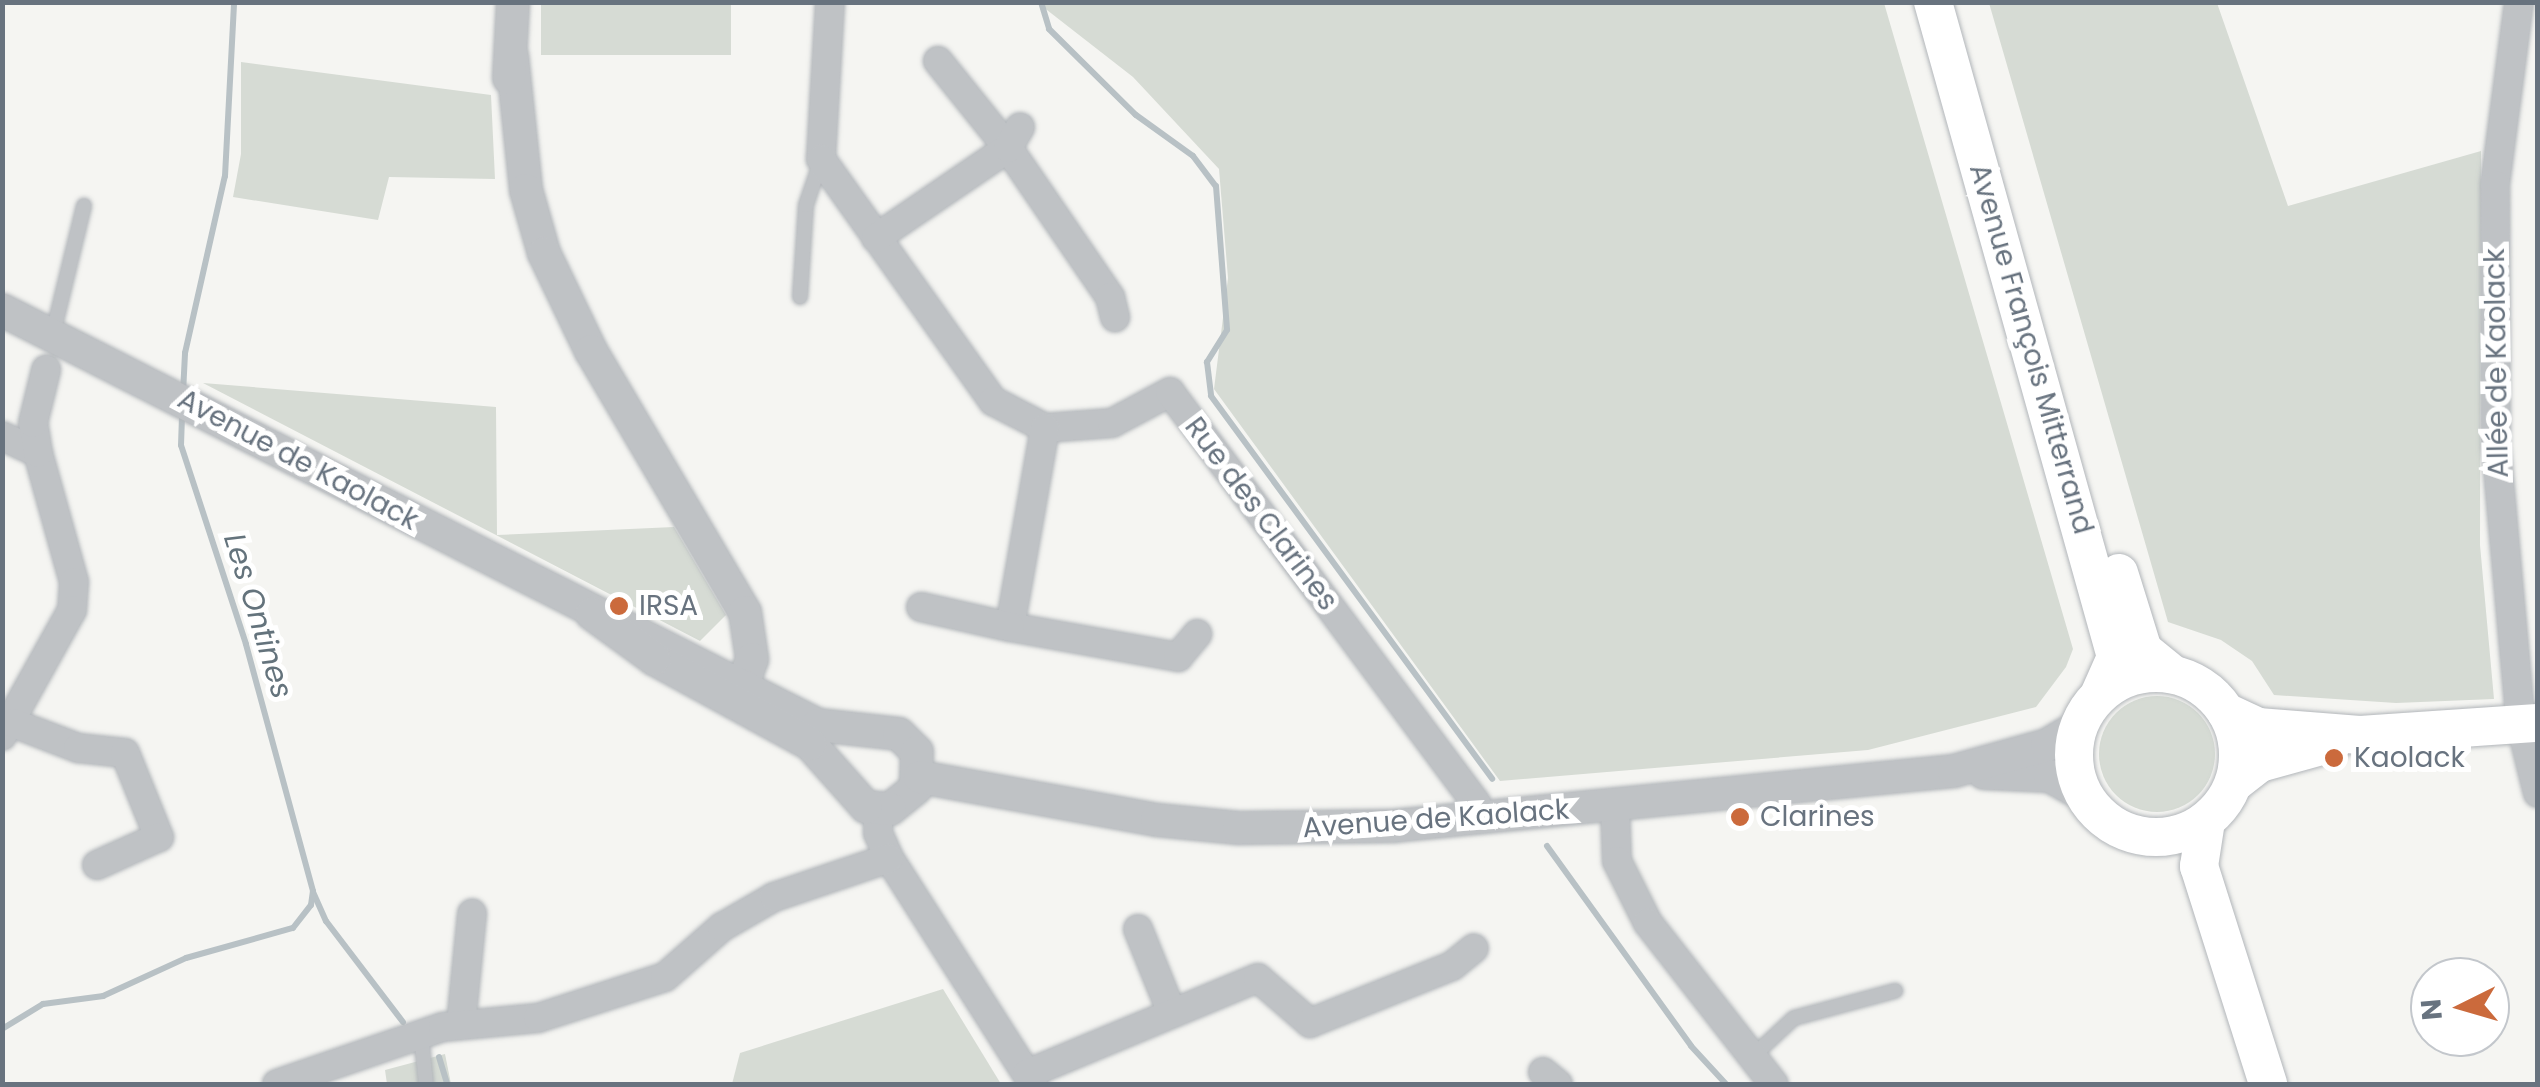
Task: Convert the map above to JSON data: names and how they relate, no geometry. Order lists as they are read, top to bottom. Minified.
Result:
{"streets":{"main road":["Avenue François Mitterrand"],"street":["Allée de Kaolack","Avenue de Kaolack","Rue des Clarines"]},"crossings":[["Avenue François Mitterrand","Avenue de Kaolack"],["Avenue de Kaolack","Rue des Clarines"]],"water":["Les Ontines"],"places":["IRSA","Kaolack","Clarines"],"north":"left"}
